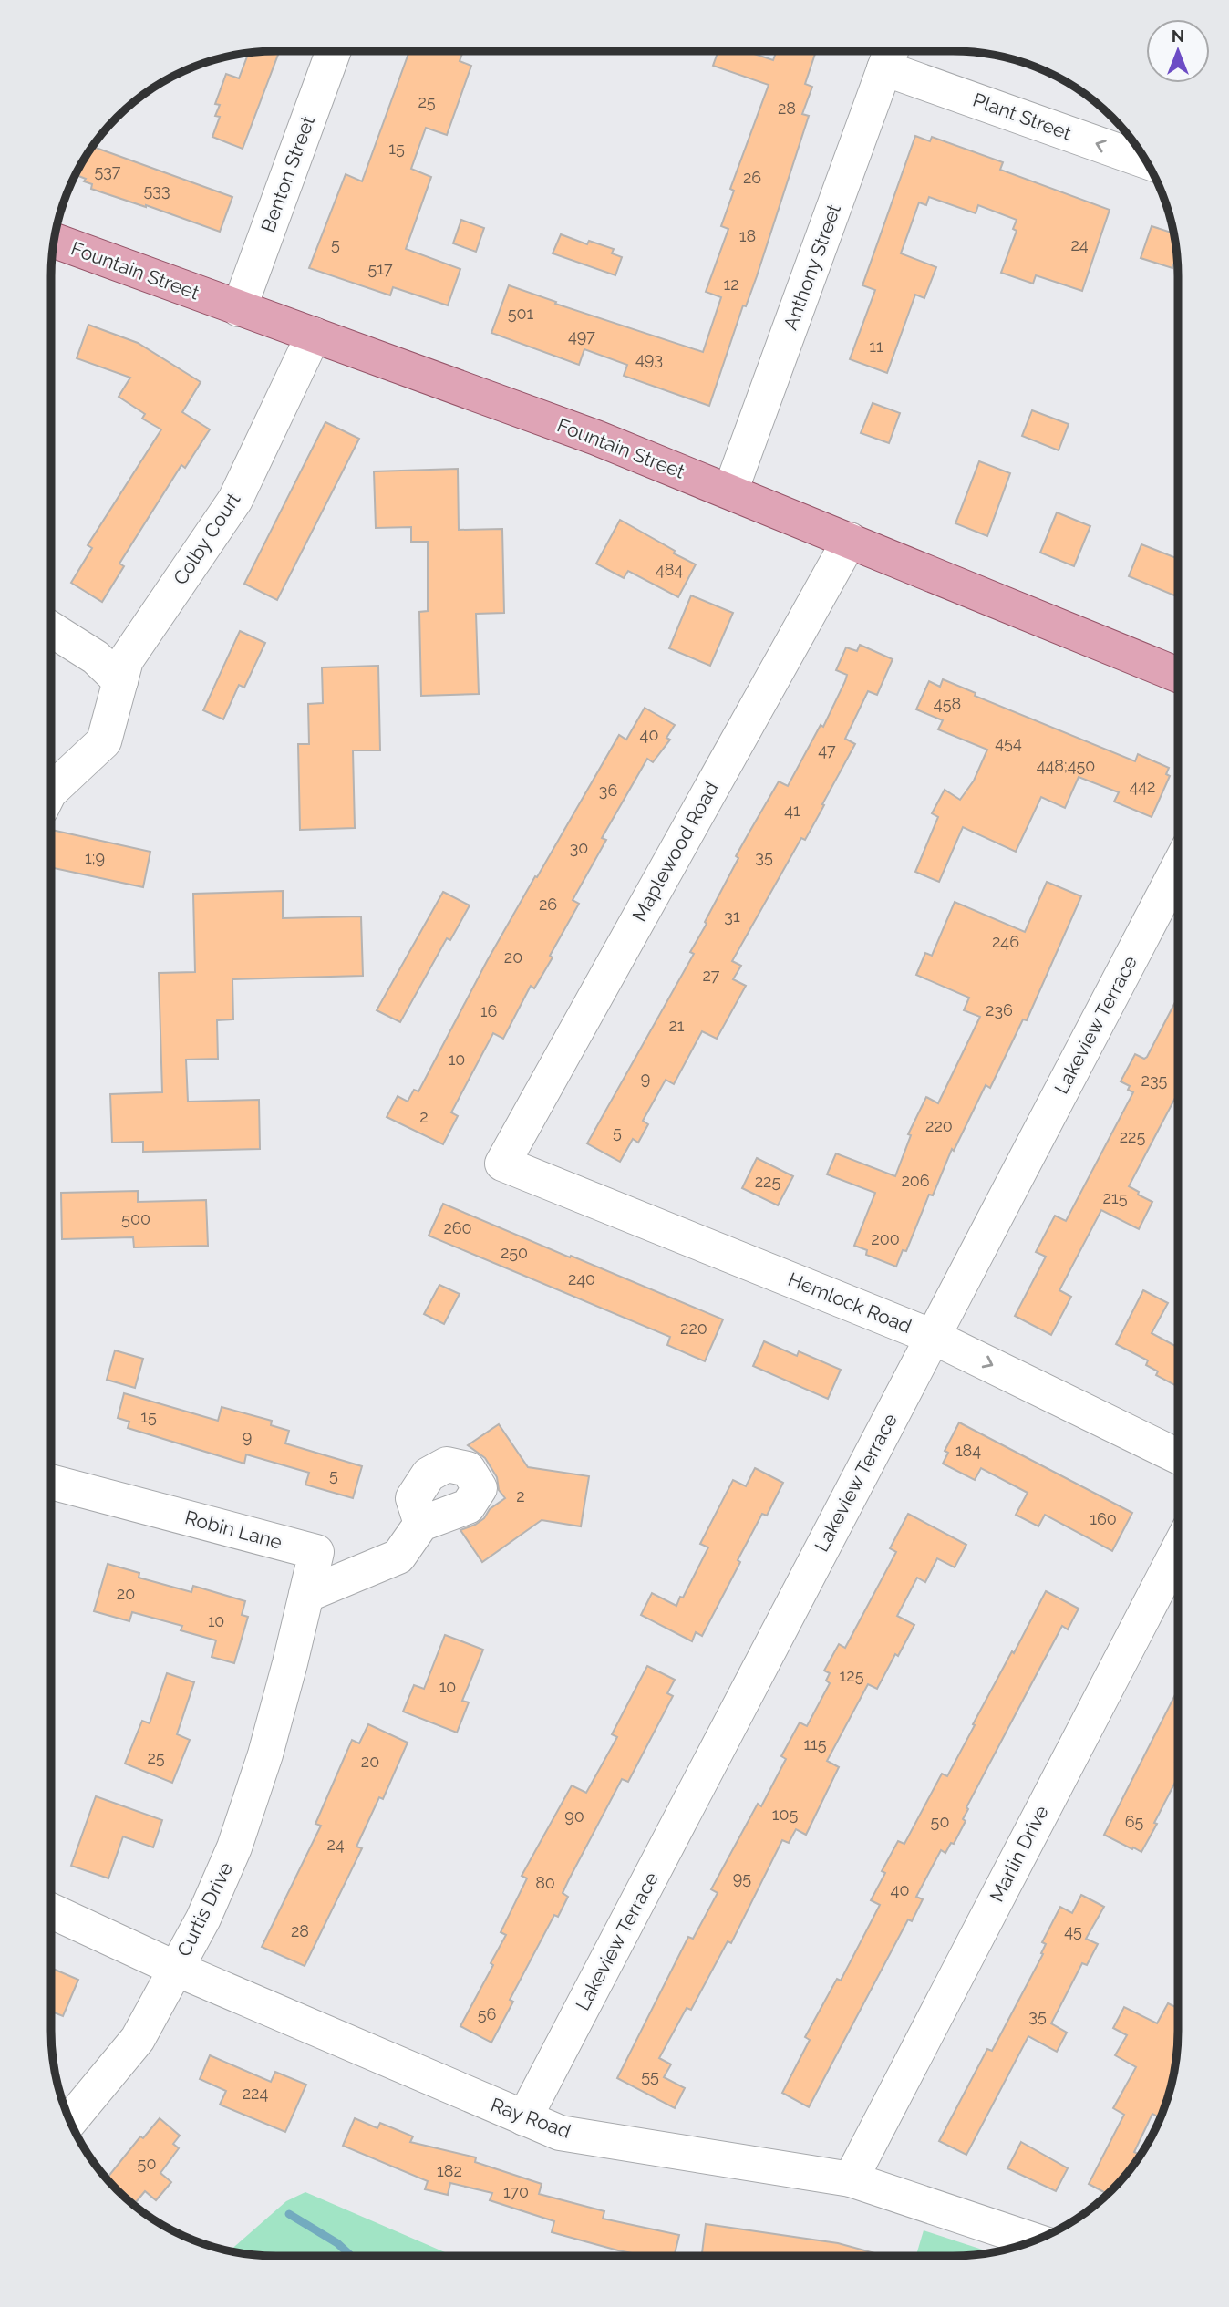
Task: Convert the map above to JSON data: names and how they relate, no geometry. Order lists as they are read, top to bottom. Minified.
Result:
{"streets":{"main road":["Fountain Street"],"street":["Plant Street","Benton Street","Anthony Street","Colby Court","Maplewood Road","Lakeview Terrace","Hemlock Road","Robin Lane","Marlin Drive","Curtis Drive","Ray Road"]},"crossings":[["Plant Street","Anthony Street"],["Benton Street","Fountain Street"],["Anthony Street","Fountain Street"],["Fountain Street","Colby Court"],["Fountain Street","Maplewood Road"],["Maplewood Road","Hemlock Road"],["Lakeview Terrace","Hemlock Road"],["Lakeview Terrace","Ray Road"],["Robin Lane","Curtis Drive"],["Marlin Drive","Ray Road"],["Curtis Drive","Ray Road"]],"one_way":["Plant Street","Hemlock Road"],"house_numbers":["25","28","15","537","26","533","18","5","24","517","12","501","497","11","493","484","458","40","454","47","448;450","442","36","41","30","35","1;9","26","31","246","20","27","236","16","21","10","9","235","2","220","5","225","206","225","215","500","260","200","250","240","220","15","9","184","5","2","160","20","10","125","10","115","25","20","105","90","50","65","24","95","80","40","28","45","56","35","55","224","50","182","170"],"north":"top"}
